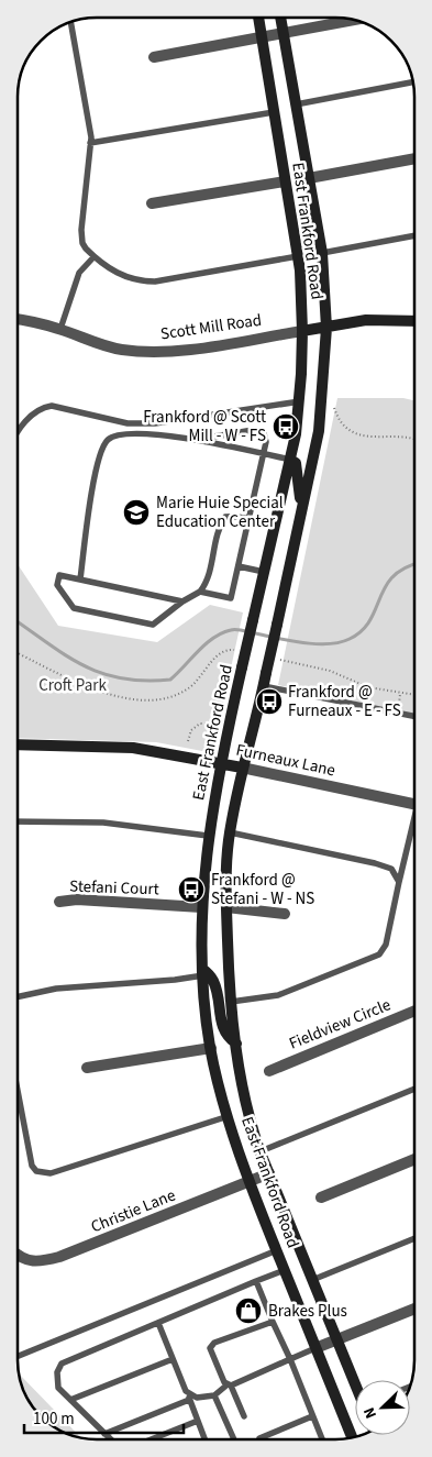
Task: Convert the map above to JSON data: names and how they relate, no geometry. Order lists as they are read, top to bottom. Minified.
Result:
{"streets":{"main road":["East Frankford Road","Scott Mill Road","Furneaux Lane"],"street":["Stefani Court","Fieldview Circle","Christie Lane"]},"crossings":[["East Frankford Road","Scott Mill Road"],["East Frankford Road","Furneaux Lane"],["East Frankford Road","Stefani Court"],["East Frankford Road","Christie Lane"]],"parks":["Croft Park"],"places":{"bus stop":["Frankford @ Scott Mill - W - FS","Frankford @ Furneaux - E - FS","Frankford @ Stefani - W - NS"],"school or university":["Marie Huie Special Education Center"],"shop":["Brakes Plus"]},"scale_bar":"100 m","north":"bottom left"}
